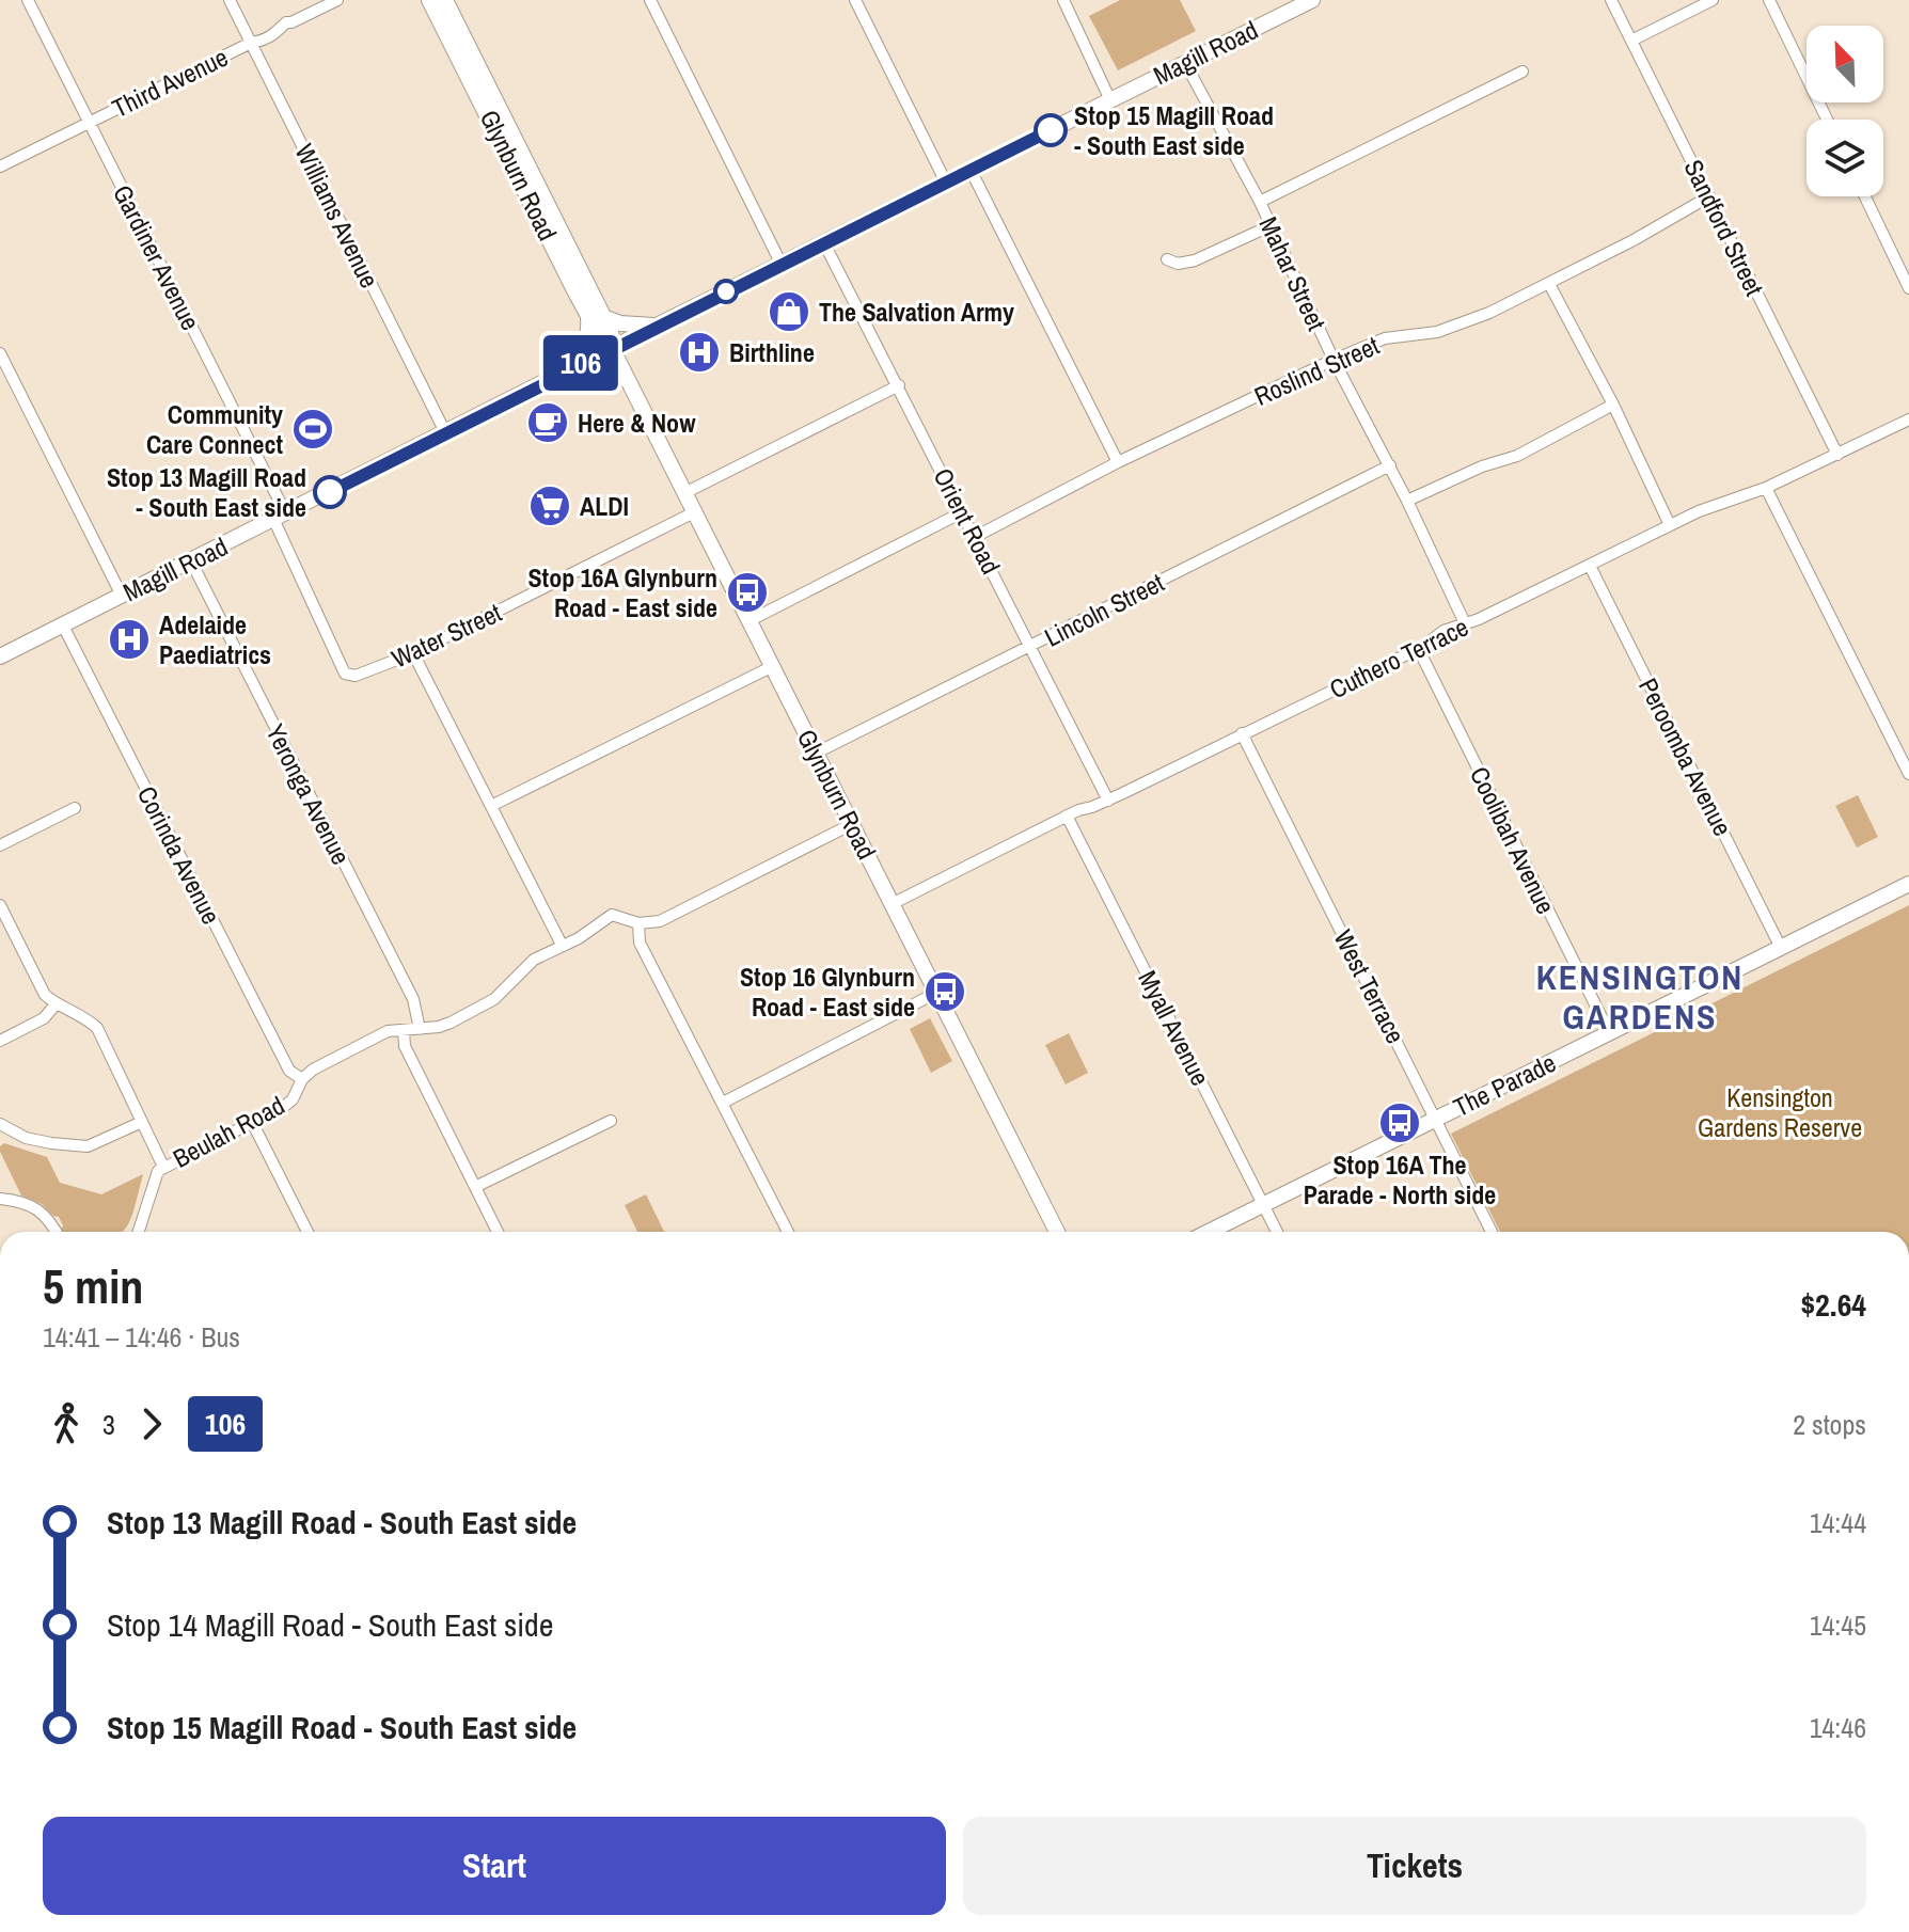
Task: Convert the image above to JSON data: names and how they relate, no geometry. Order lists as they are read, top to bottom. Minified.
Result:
{"streets":{"main road":["Magill Road","Glynburn Road","The Parade"],"street":["Third Avenue","Williams Avenue","Sandford Street","Gardiner Avenue","Mahar Street","Roslind Street","Orient Road","Lincoln Street","Water Street","Cuthero Terrace","Peroomba Avenue","Yeronga Avenue","Coolibah Avenue","Corinda Avenue","West Terrace","Myall Avenue","Beulah Road"]},"crossings":[["Magill Road","Glynburn Road"],["Magill Road","Williams Avenue"],["Magill Road","Gardiner Avenue"],["Magill Road","Mahar Street"],["Magill Road","Orient Road"],["Magill Road","Water Street"],["Magill Road","Yeronga Avenue"],["Magill Road","Corinda Avenue"],["Third Avenue","Williams Avenue"],["Third Avenue","Gardiner Avenue"],["Glynburn Road","Lincoln Street"],["Glynburn Road","Water Street"],["Glynburn Road","Cuthero Terrace"],["Glynburn Road","Beulah Road"],["Sandford Street","Roslind Street"],["Sandford Street","Cuthero Terrace"],["Gardiner Avenue","Water Street"],["Mahar Street","Roslind Street"],["Mahar Street","Lincoln Street"],["Mahar Street","Cuthero Terrace"],["Roslind Street","Orient Road"],["Orient Road","Lincoln Street"],["Orient Road","Cuthero Terrace"],["Cuthero Terrace","Peroomba Avenue"],["Cuthero Terrace","Coolibah Avenue"],["Cuthero Terrace","West Terrace"],["Cuthero Terrace","Myall Avenue"],["Peroomba Avenue","The Parade"],["Yeronga Avenue","Beulah Road"],["Coolibah Avenue","The Parade"],["Corinda Avenue","Beulah Road"],["West Terrace","The Parade"],["Myall Avenue","The Parade"]],"districts":["KENSINGTON GARDENS"],"parks":["Kensington Gardens Reserve"],"places":{"other":["Stop 15 Magill Road - South East side","Stop 13 Magill Road - South East side"],"shop":["The Salvation Army"],"hospital":["Birthline","Adelaide Paediatrics"],"cafe":["Here & Now"],"sports":["Community Care Connect"],"supermarket":["ALDI"],"bus stop":["Stop 16A Glynburn Road - East side","Stop 16 Glynburn Road - East side","Stop 16A The Parade - North side"]},"lines":["bus line 106"],"north":"top left","page":{"on_map":"106","heading":["5 min","14:41 – 14:46 · Bus","$2.64"],"legs":["3","106","2 stops"],"list":[{"name":"Stop 13 Magill Road - South East side","value":"14:44"},{"name":"Stop 14 Magill Road - South East side","value":"14:45"},{"name":"Stop 15 Magill Road - South East side","value":"14:46"}],"buttons":["Start","Tickets"]}}
